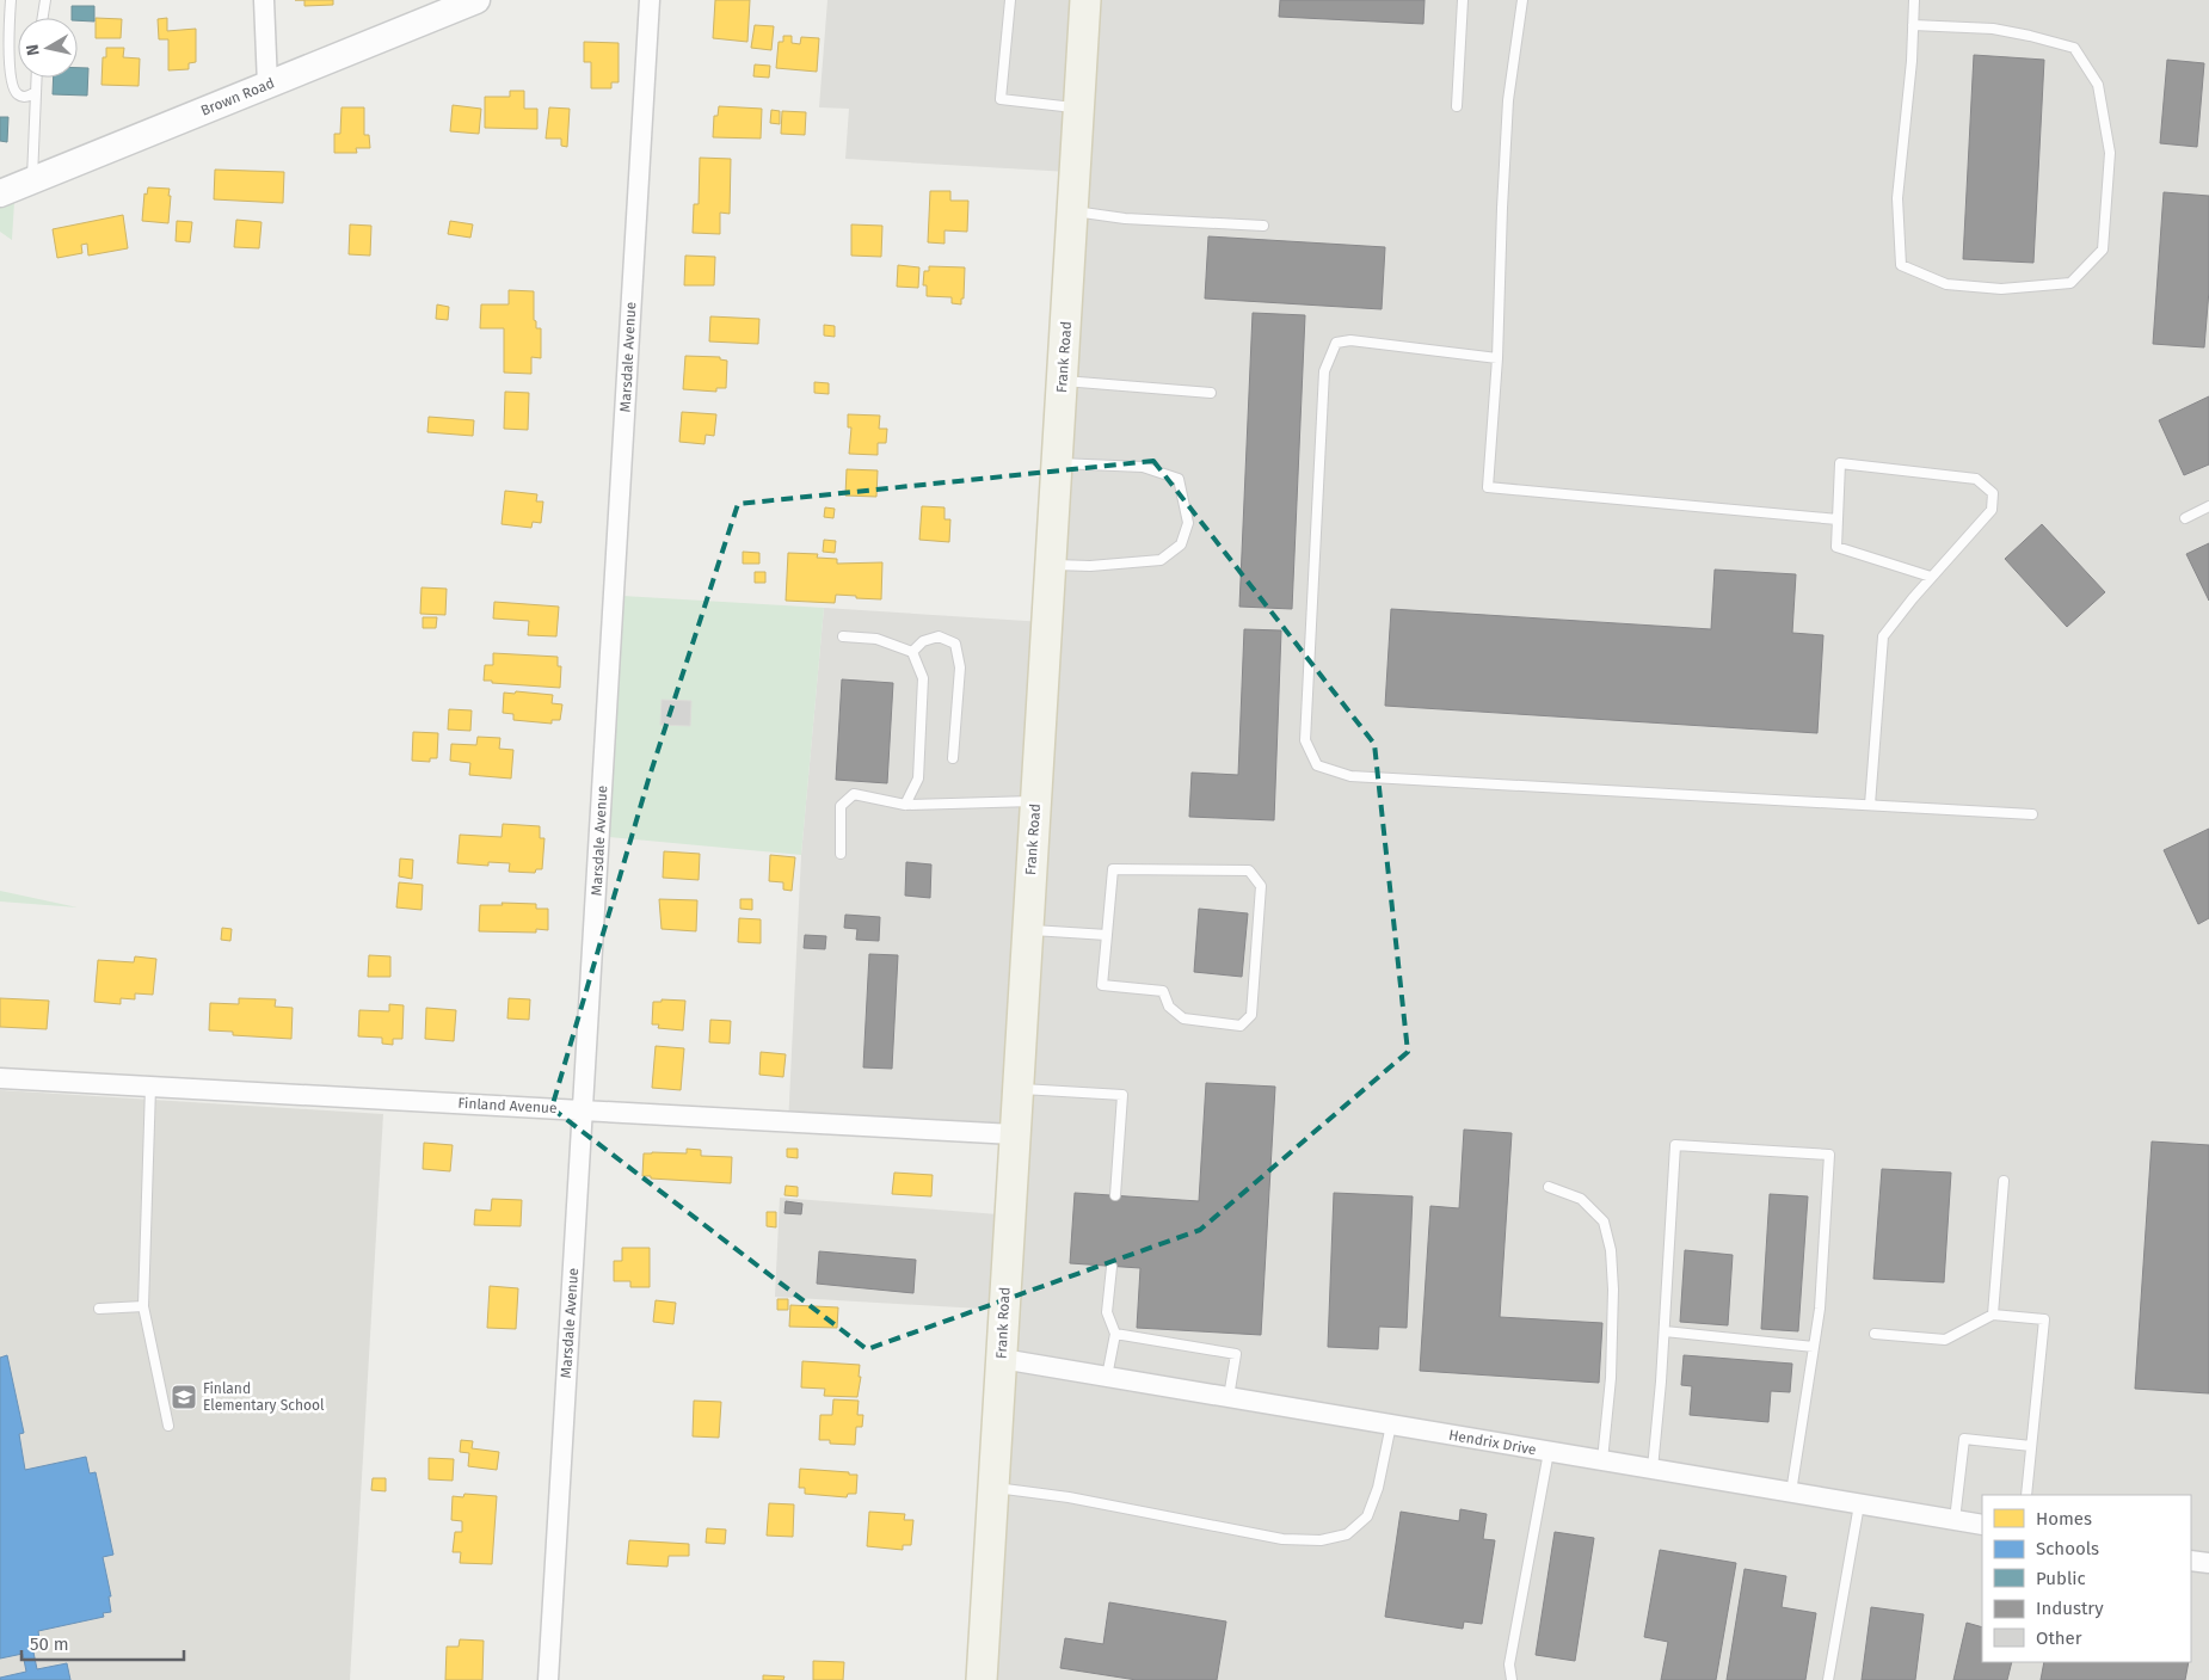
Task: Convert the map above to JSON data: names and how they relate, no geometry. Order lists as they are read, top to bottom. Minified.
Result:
{"streets":{"main road":["Brown Road","Frank Road"],"street":["Marsdale Avenue","Finland Avenue","Hendrix Drive"]},"crossings":[["Marsdale Avenue","Finland Avenue"],["Frank Road","Finland Avenue"],["Frank Road","Hendrix Drive"]],"places":{"school or university":["Finland Elementary School"]},"legend":["Homes","Schools","Public","Industry","Other"],"scale_bar":"50 m","north":"left"}
